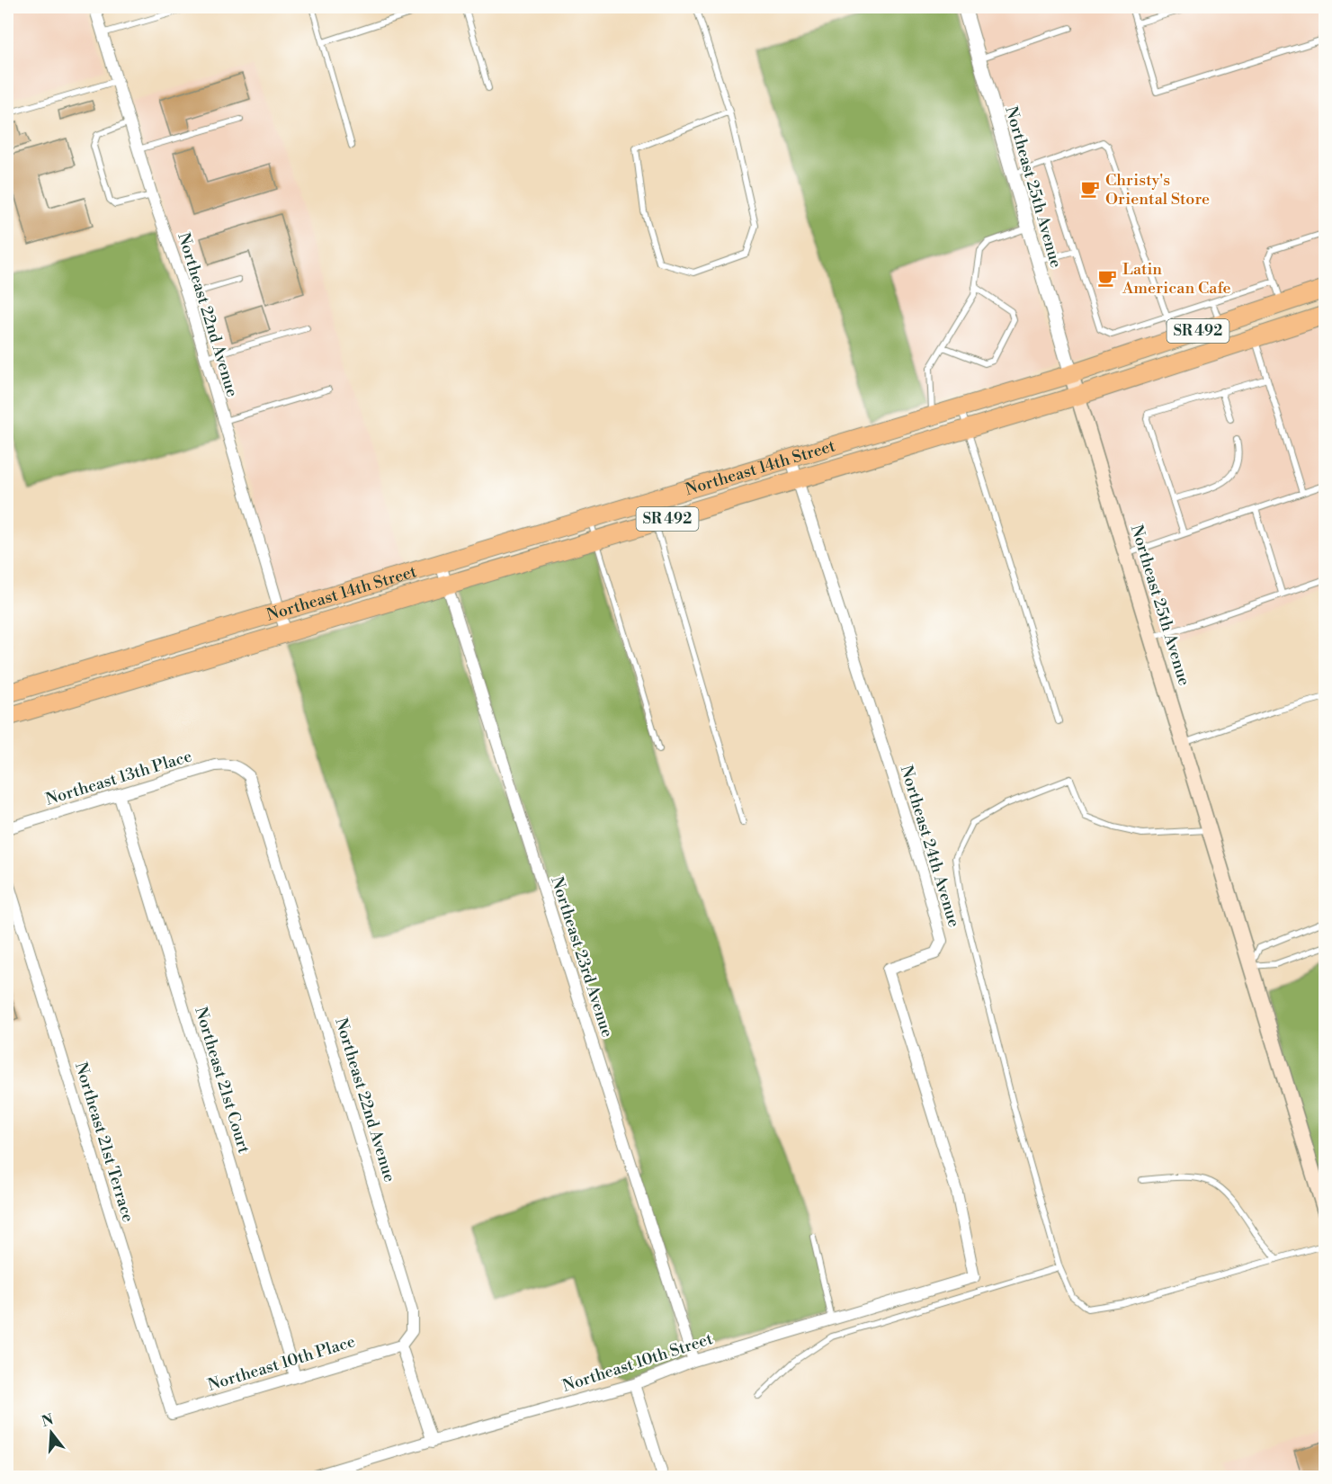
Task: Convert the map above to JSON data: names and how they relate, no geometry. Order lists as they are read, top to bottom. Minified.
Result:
{"streets":{"main road":["Northeast 25th Avenue","SR 492","Northeast 14th Street"],"street":["Northeast 22nd Avenue","Northeast 13th Place","Northeast 24th Avenue","Northeast 23rd Avenue","Northeast 21st Court","Northeast 21st Terrace","Northeast 10th Street","Northeast 10th Place"]},"crossings":[["Northeast 25th Avenue","Northeast 14th Street"],["Northeast 22nd Avenue","Northeast 14th Street"],["Northeast 22nd Avenue","Northeast 13th Place"],["Northeast 22nd Avenue","Northeast 10th Place"],["Northeast 14th Street","Northeast 24th Avenue"],["Northeast 14th Street","Northeast 23rd Avenue"],["Northeast 13th Place","Northeast 21st Court"],["Northeast 24th Avenue","Northeast 10th Street"],["Northeast 23rd Avenue","Northeast 10th Street"],["Northeast 21st Court","Northeast 10th Place"],["Northeast 21st Terrace","Northeast 10th Place"]],"places":{"cafe":["Christy's Oriental Store","Latin American Cafe"]},"north":"top"}
